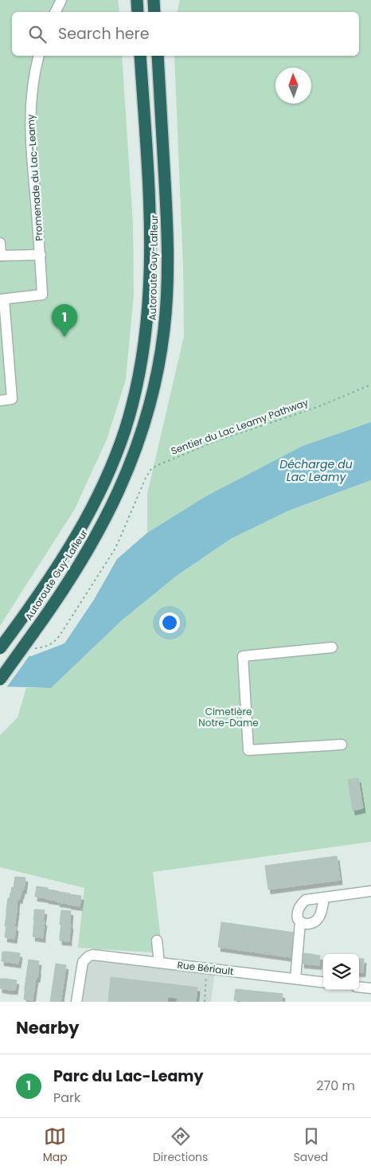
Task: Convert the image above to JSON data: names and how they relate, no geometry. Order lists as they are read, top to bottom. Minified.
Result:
{"streets":{"highway":["Autoroute Guy-Lafleur"],"street":["Promenade du Lac-Leamy","Rue Bériault"],"path":["Sentier du Lac Leamy Pathway"]},"water":["Décharge du Lac Leamy"],"parks":["Cimetière Notre-Dame"],"north":"top","page":{"search":"Search here","pins":"1","heading":"Nearby","list":[{"mark":"1","name":"Parc du Lac-Leamy","note":"Park","value":"270 m"}],"nav":["Map","Directions","Saved"]}}
